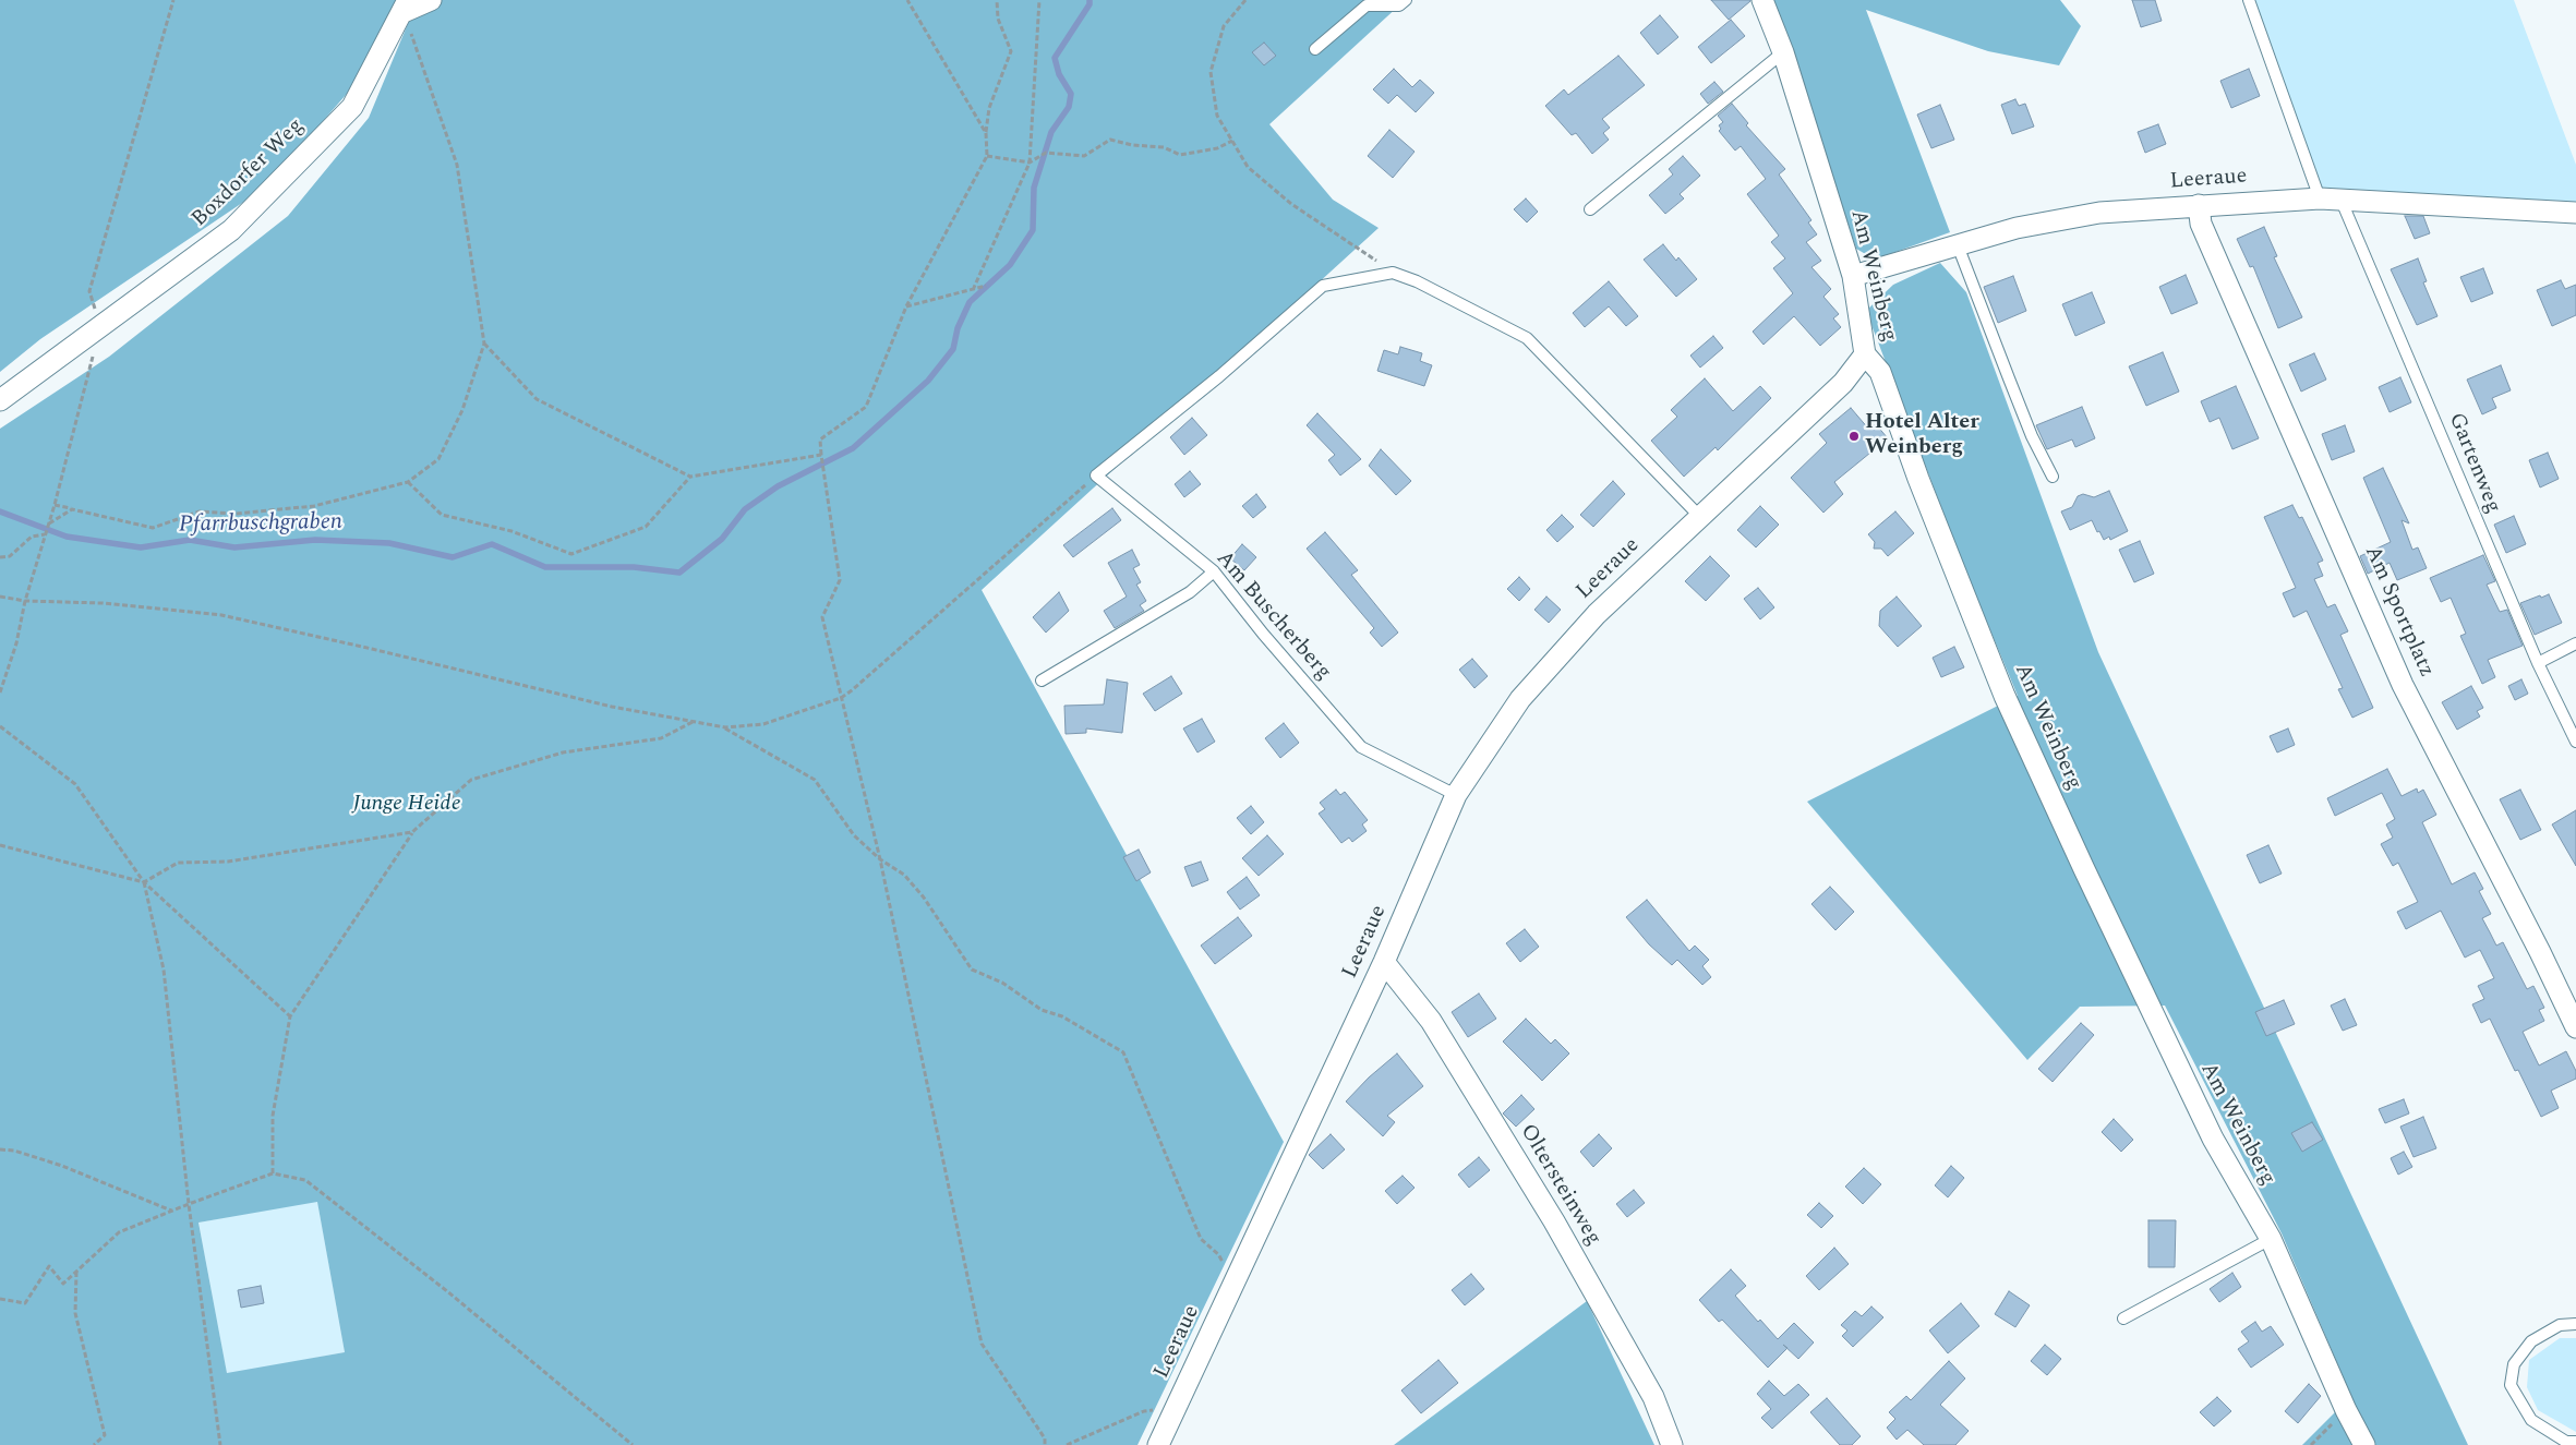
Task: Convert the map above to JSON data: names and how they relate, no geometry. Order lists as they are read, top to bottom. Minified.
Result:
{"streets":{"street":["Boxdorfer Weg","Leeraue","Am Weinberg","Am Sportplatz","Oltersteinweg"],"lane":["Gartenweg","Am Buscherberg"]},"crossings":[["Leeraue","Am Weinberg"],["Leeraue","Gartenweg"],["Leeraue","Am Sportplatz"],["Leeraue","Am Buscherberg"],["Leeraue","Oltersteinweg"]],"water":["Pfarrbuschgraben"],"parks":["Junge Heide"],"places":["Hotel Alter Weinberg"]}
